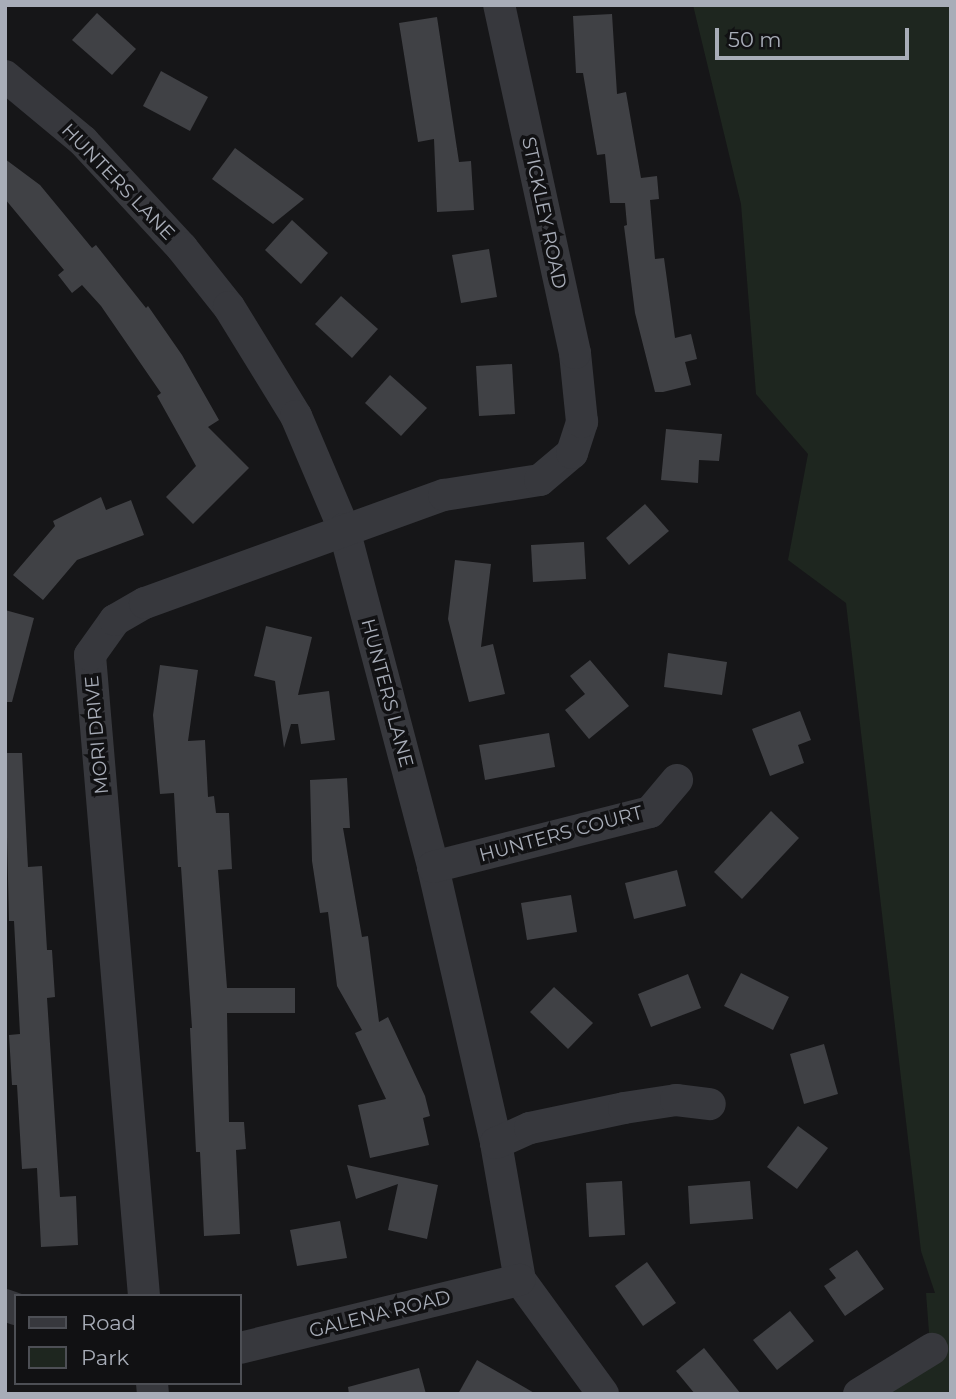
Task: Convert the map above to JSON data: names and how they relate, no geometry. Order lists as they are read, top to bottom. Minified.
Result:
{"streets":{"street":["HUNTERS LANE","STICKLEY ROAD","MORI DRIVE","HUNTERS COURT","GALENA ROAD"]},"crossings":[["HUNTERS LANE","MORI DRIVE"],["HUNTERS LANE","HUNTERS COURT"],["HUNTERS LANE","GALENA ROAD"],["STICKLEY ROAD","MORI DRIVE"]],"legend":["Road","Park"],"scale_bar":"50 m"}
